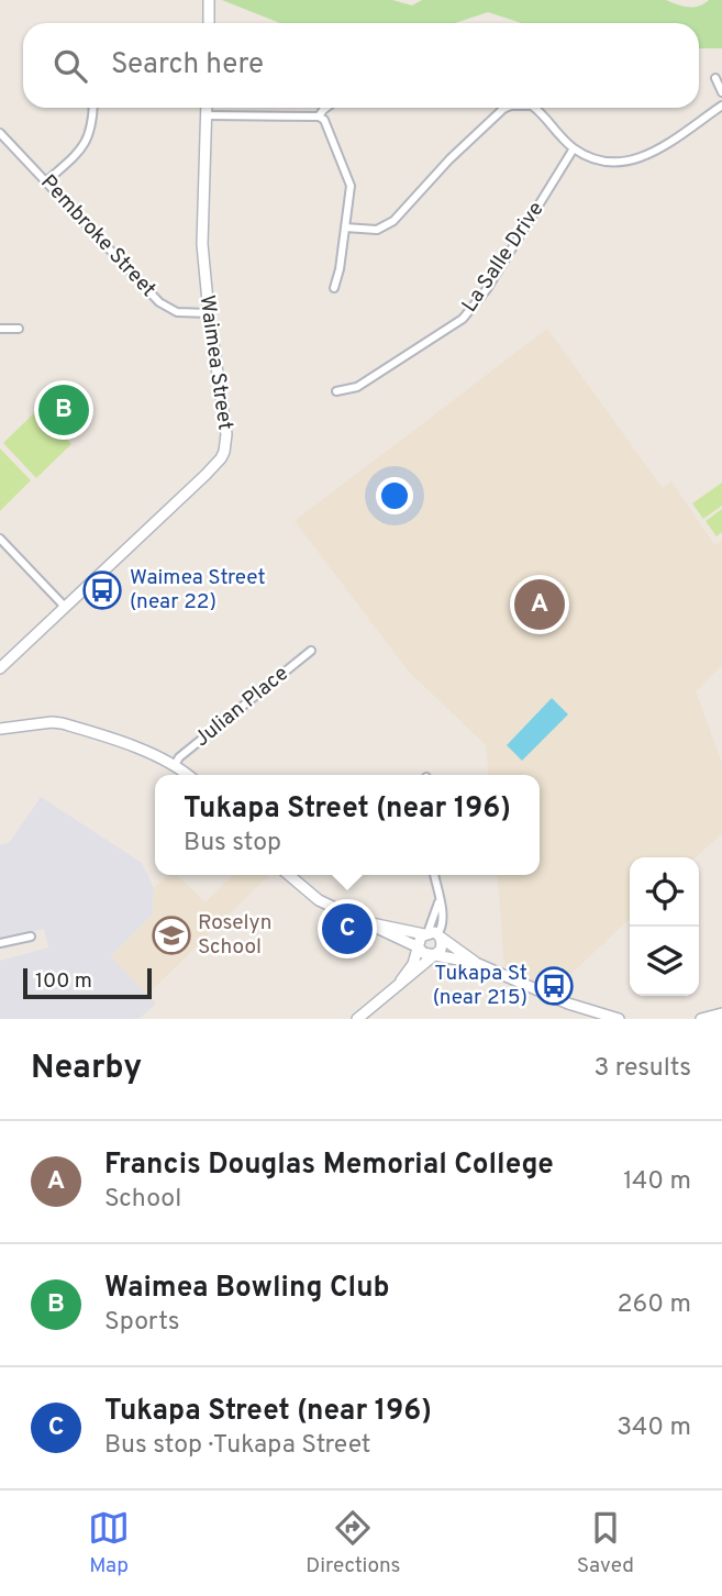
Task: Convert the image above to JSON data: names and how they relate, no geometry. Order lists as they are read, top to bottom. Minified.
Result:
{"streets":{"main road":["Waimea Street"],"street":["Pembroke Street","La Salle Drive","Julian Place"]},"crossings":[["Pembroke Street","Waimea Street"]],"places":{"bus stop":["Waimea Street (near 22)","Tukapa St (near 215)"],"school or university":["Roselyn School"]},"scale_bar":"100 m","page":{"search":"Search here","pins":["B","A","C"],"popup":["Tukapa Street (near 196)","Bus stop"],"scale":"100 m","heading":["Nearby","3 results"],"list":[{"mark":"A","name":"Francis Douglas Memorial College","note":"School","value":"140 m"},{"mark":"B","name":"Waimea Bowling Club","note":"Sports","value":"260 m"},{"mark":"C","name":"Tukapa Street (near 196)","note":"Bus stop · Tukapa Street","value":"340 m"}],"nav":["Map","Directions","Saved"]}}
